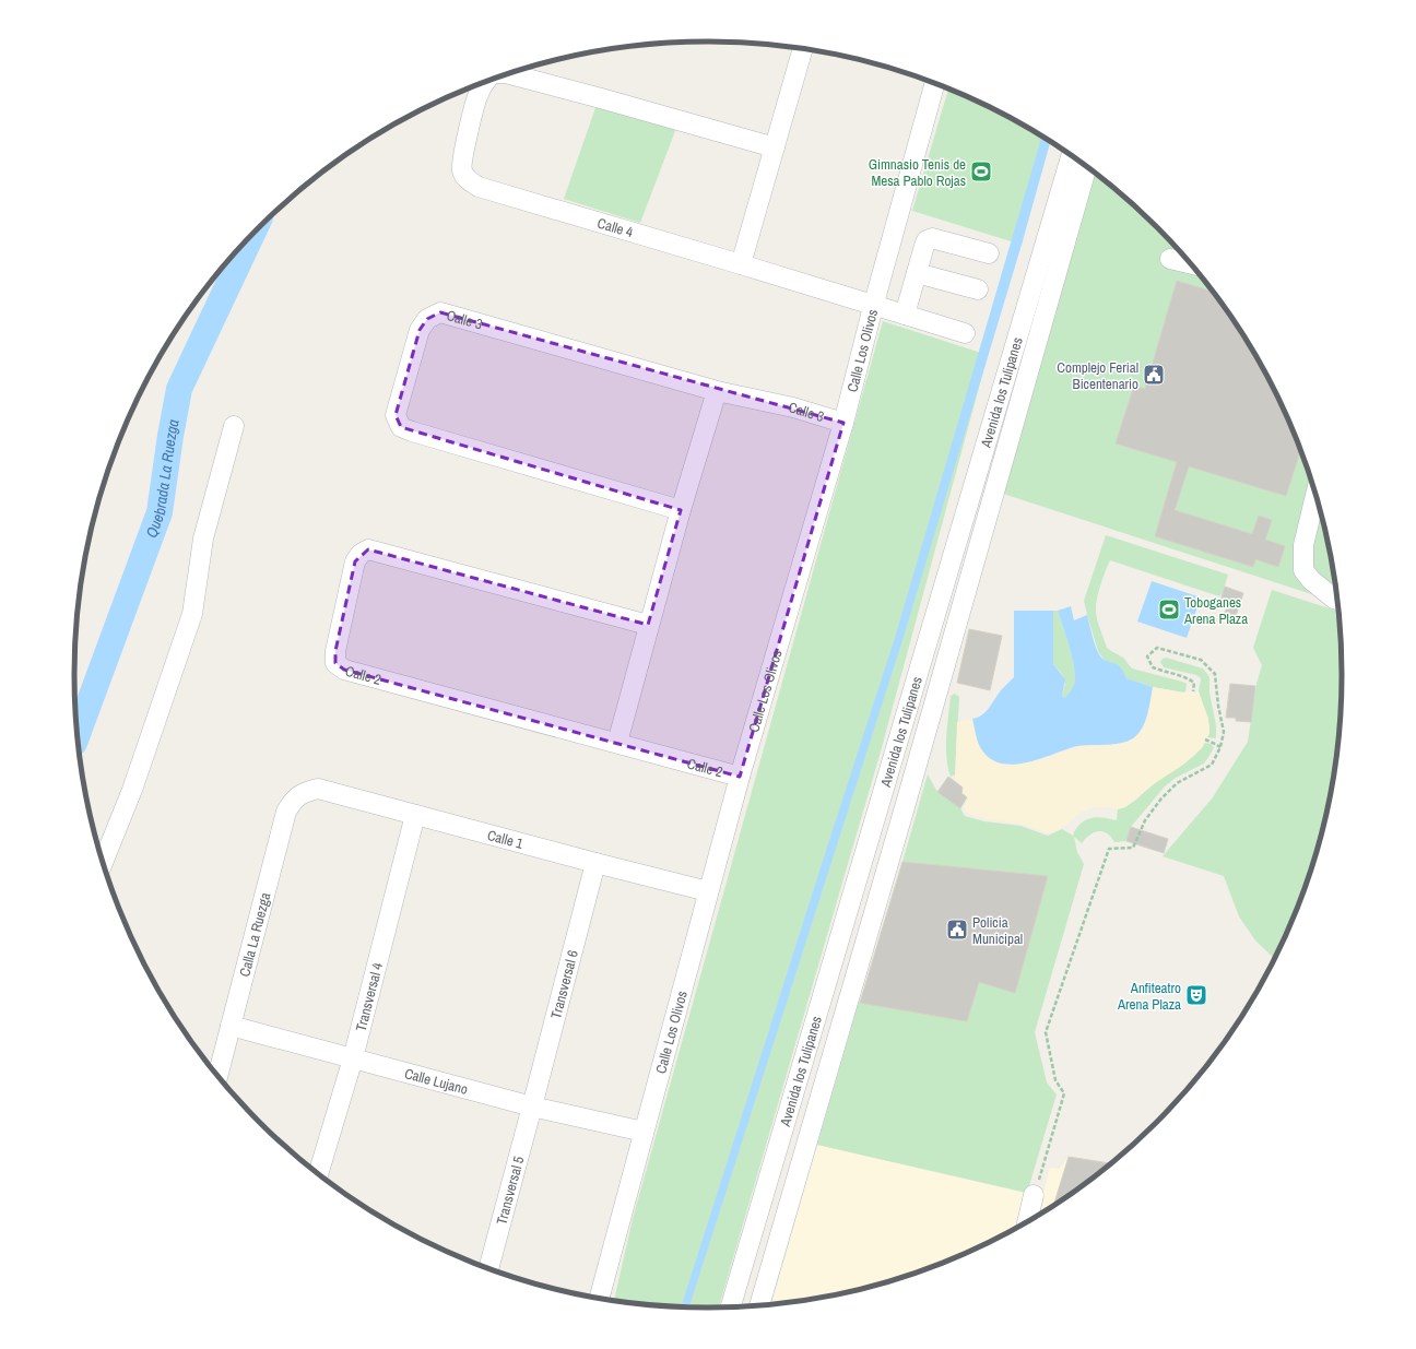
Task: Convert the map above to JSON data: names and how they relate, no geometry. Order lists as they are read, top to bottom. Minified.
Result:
{"streets":{"street":["Calle 4","Calle 3","Calle Los Olivos","Avenida los Tulipanes","Calle 2","Calle 1","Calla La Ruezga","Transversal 6","Transversal 4","Calle Lujano","Transversal 5"]},"crossings":[["Calle 4","Calle Los Olivos"],["Calle 3","Calle Los Olivos"],["Calle Los Olivos","Calle 2"],["Calle Los Olivos","Calle 1"],["Calle Los Olivos","Calle Lujano"],["Calle 1","Calla La Ruezga"],["Calle 1","Transversal 6"],["Calle 1","Transversal 4"],["Calla La Ruezga","Calle Lujano"],["Transversal 6","Calle Lujano"],["Transversal 6","Transversal 5"],["Transversal 4","Calle Lujano"],["Calle Lujano","Transversal 5"]],"water":["Quebrada La Ruezga"],"places":{"sports":["Gimnasio Tenis de Mesa Pablo Rojas","Toboganes Arena Plaza"],"public building":["Complejo Ferial Bicentenario","Policia Municipal"],"theatre":["Anfiteatro Arena Plaza"]}}
